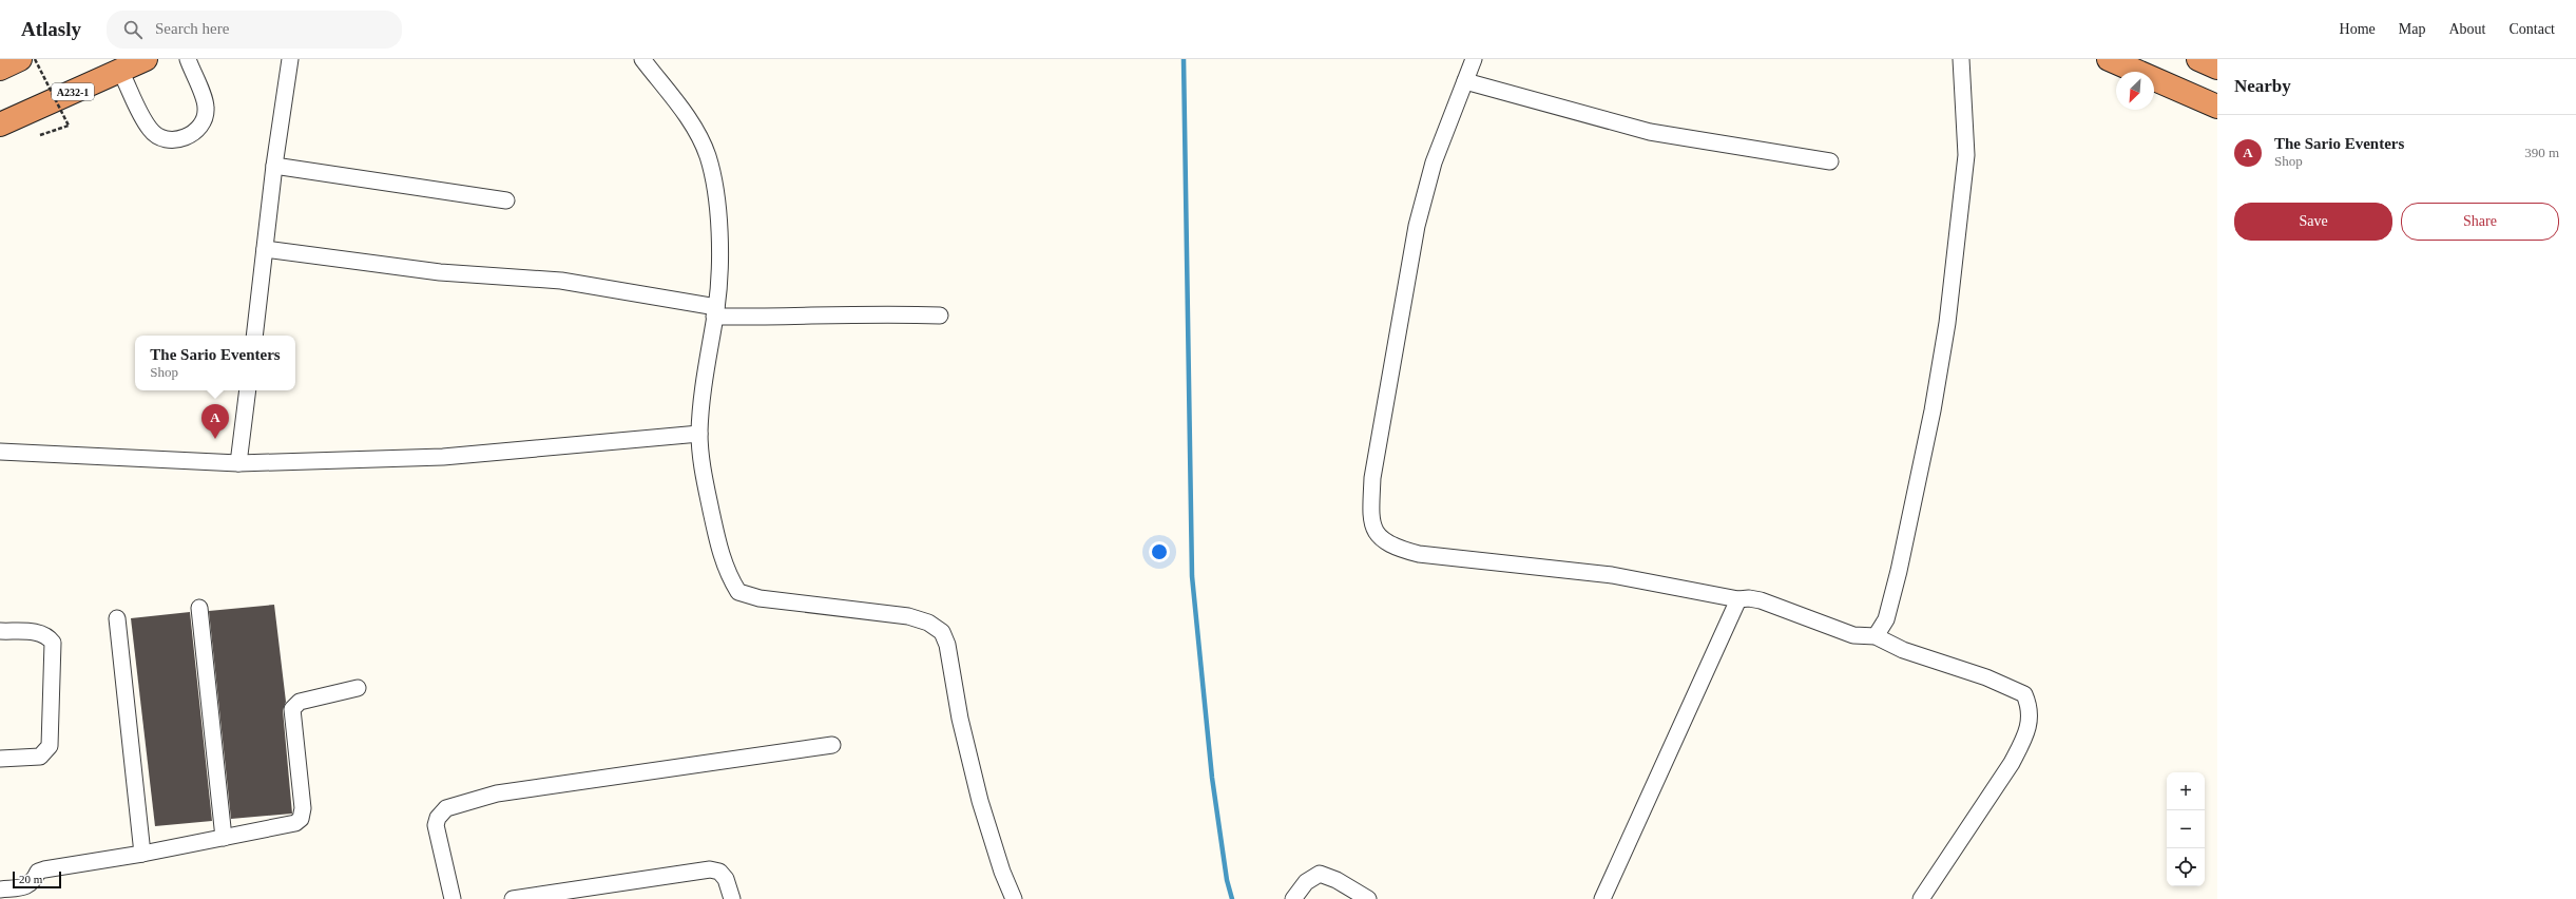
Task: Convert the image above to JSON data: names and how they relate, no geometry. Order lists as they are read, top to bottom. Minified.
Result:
{"streets":{"highway":["A232-1"]},"scale_bar":"20 m","north":"bottom left","page":{"header":"Atlasly","search":"Search here","nav":["Home","Map","About","Contact"],"heading":"Nearby","list":[{"mark":"A","name":"The Sario Eventers","note":"Shop","value":"390 m"}],"buttons":["Save","Share"],"popup":["The Sario Eventers","Shop"],"pins":"A","map_buttons":["+","−"],"scale":"20 m"}}
